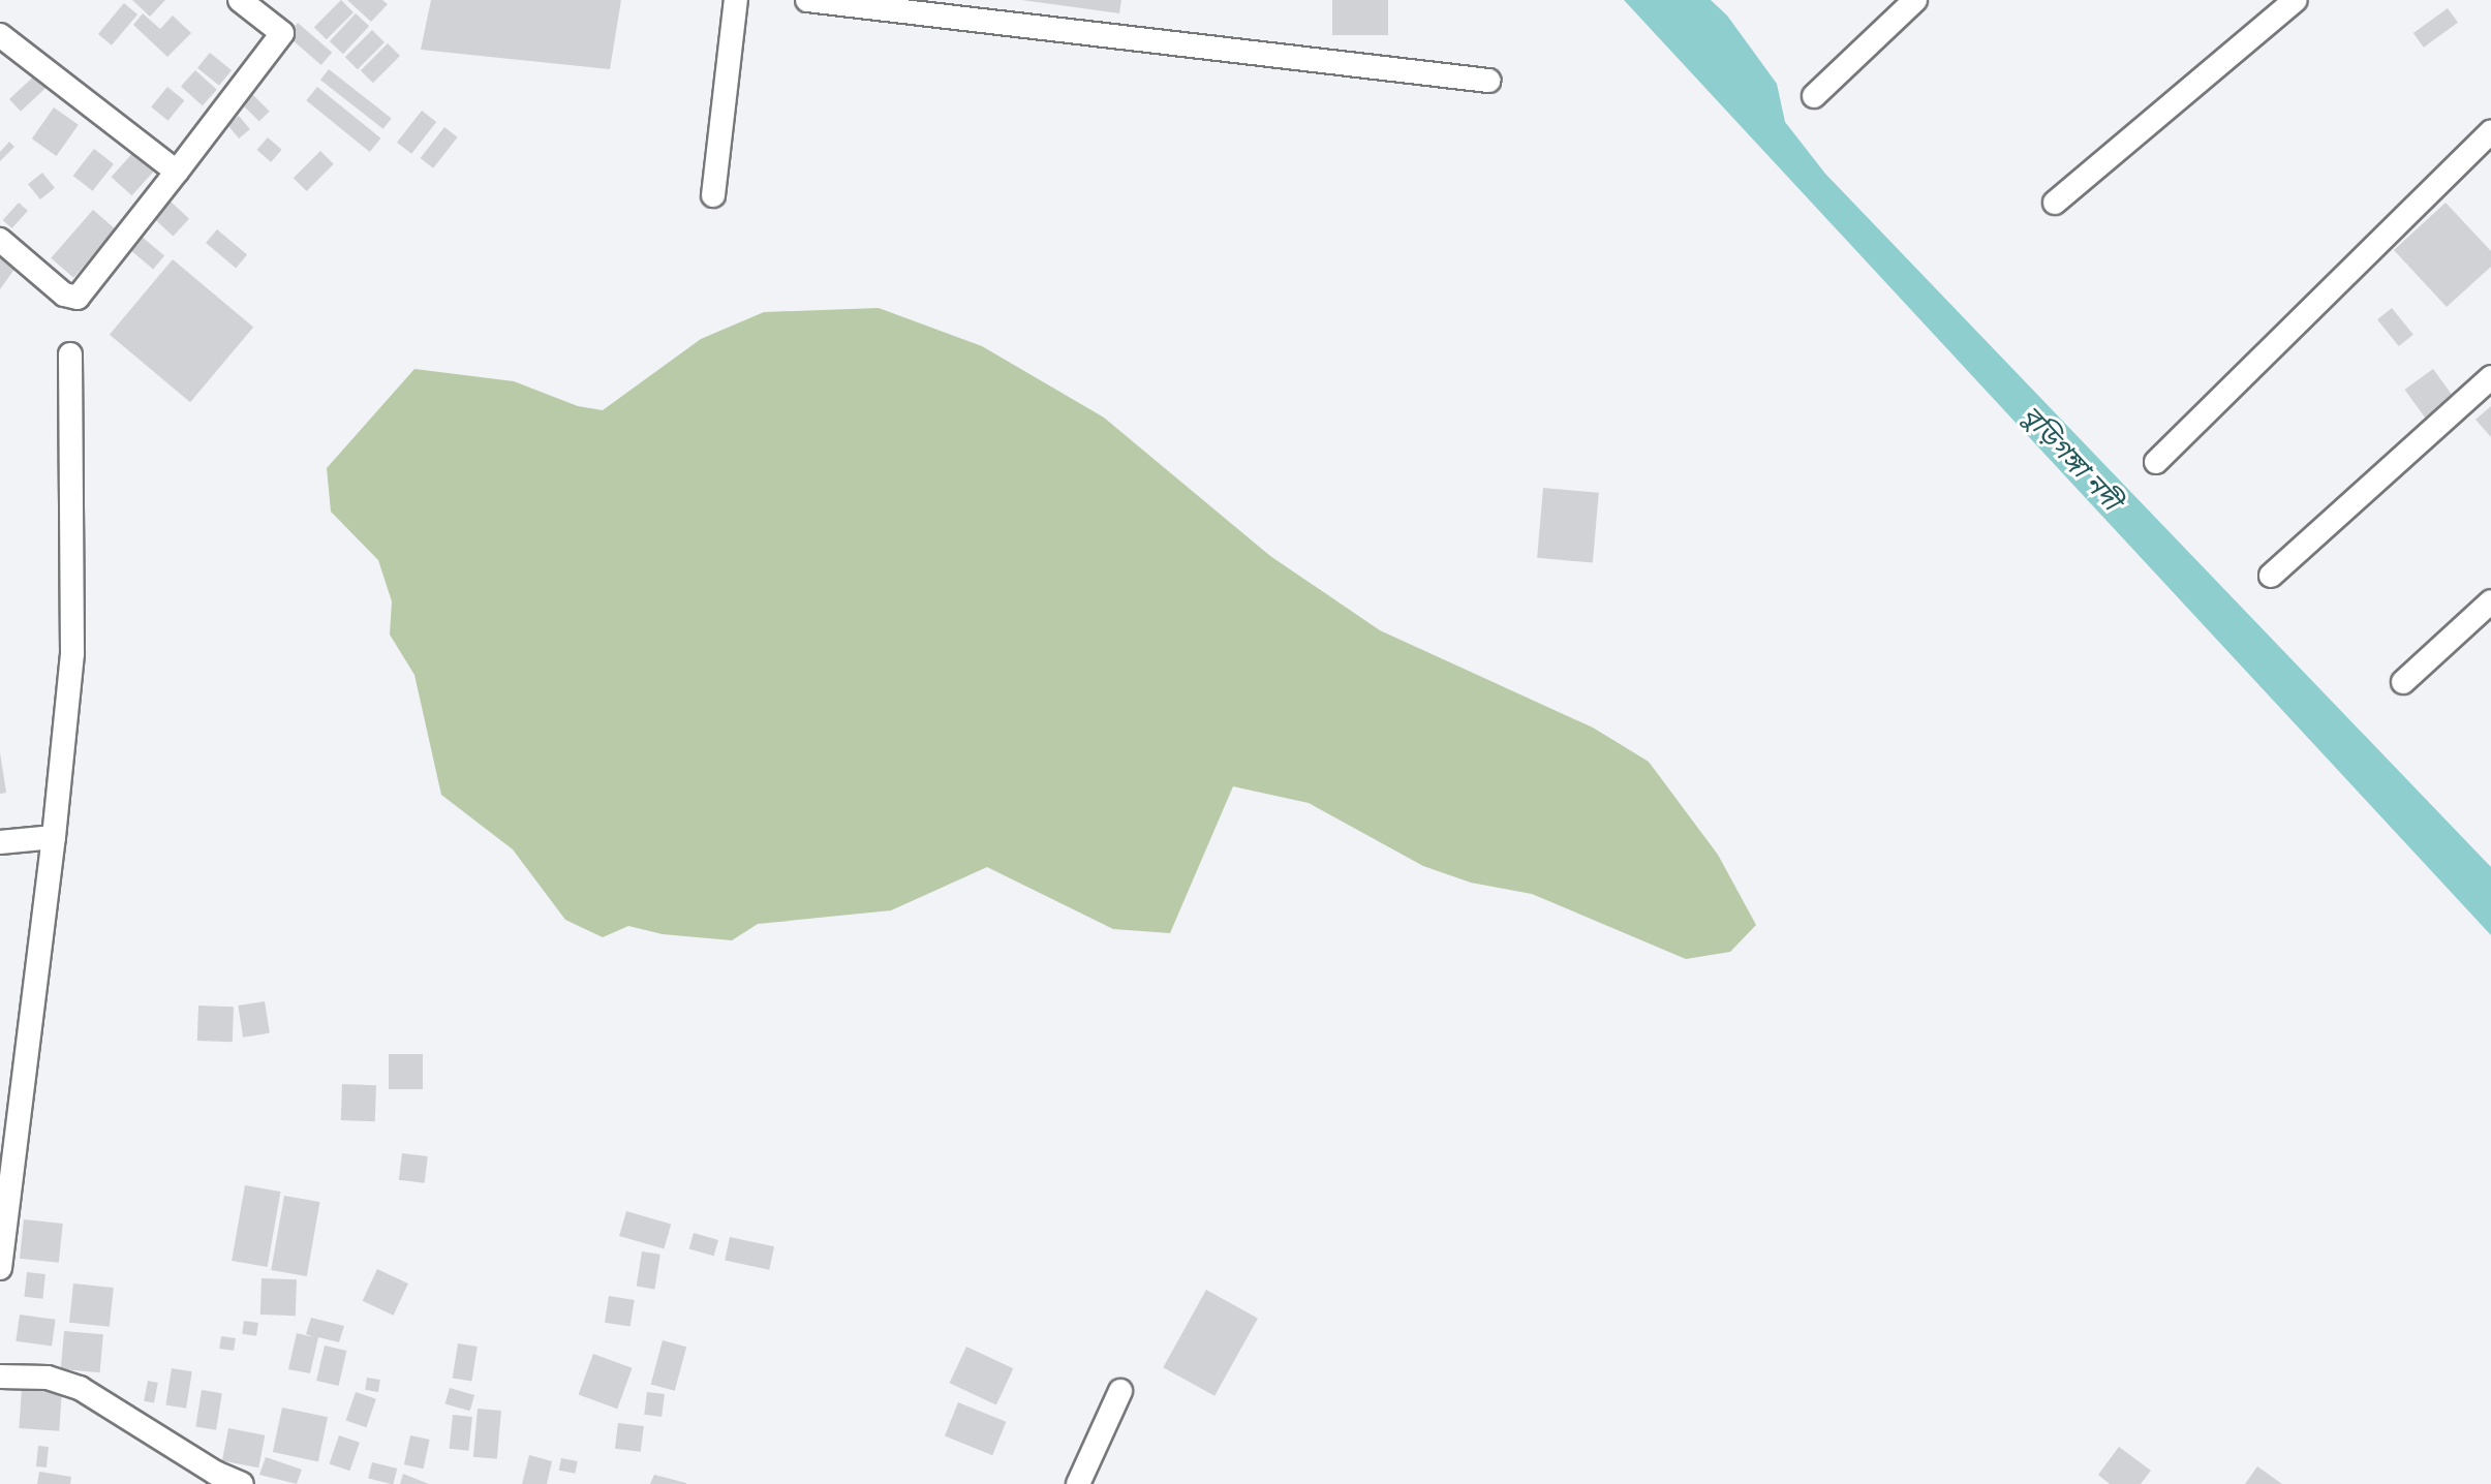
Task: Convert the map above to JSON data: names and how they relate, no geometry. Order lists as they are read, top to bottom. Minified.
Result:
{"water":["বুড়িগঙ্গা নদী"]}
